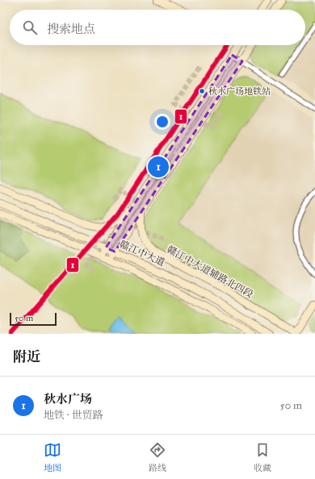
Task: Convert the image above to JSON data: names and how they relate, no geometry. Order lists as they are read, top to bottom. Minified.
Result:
{"streets":{"main road":["赣江中大道","赣江中大道辅路北四段"]},"places":["秋水广场地铁站"],"lines":["transit line 1"],"scale_bar":"50 m","page":{"search":"搜索地点","pins":"1","scale":"50 m","heading":"附近","list":[{"mark":"1","name":"秋水广场","note":"地铁 · 世贸路","value":"50 m"}],"nav":["地图","路线","收藏"]}}
